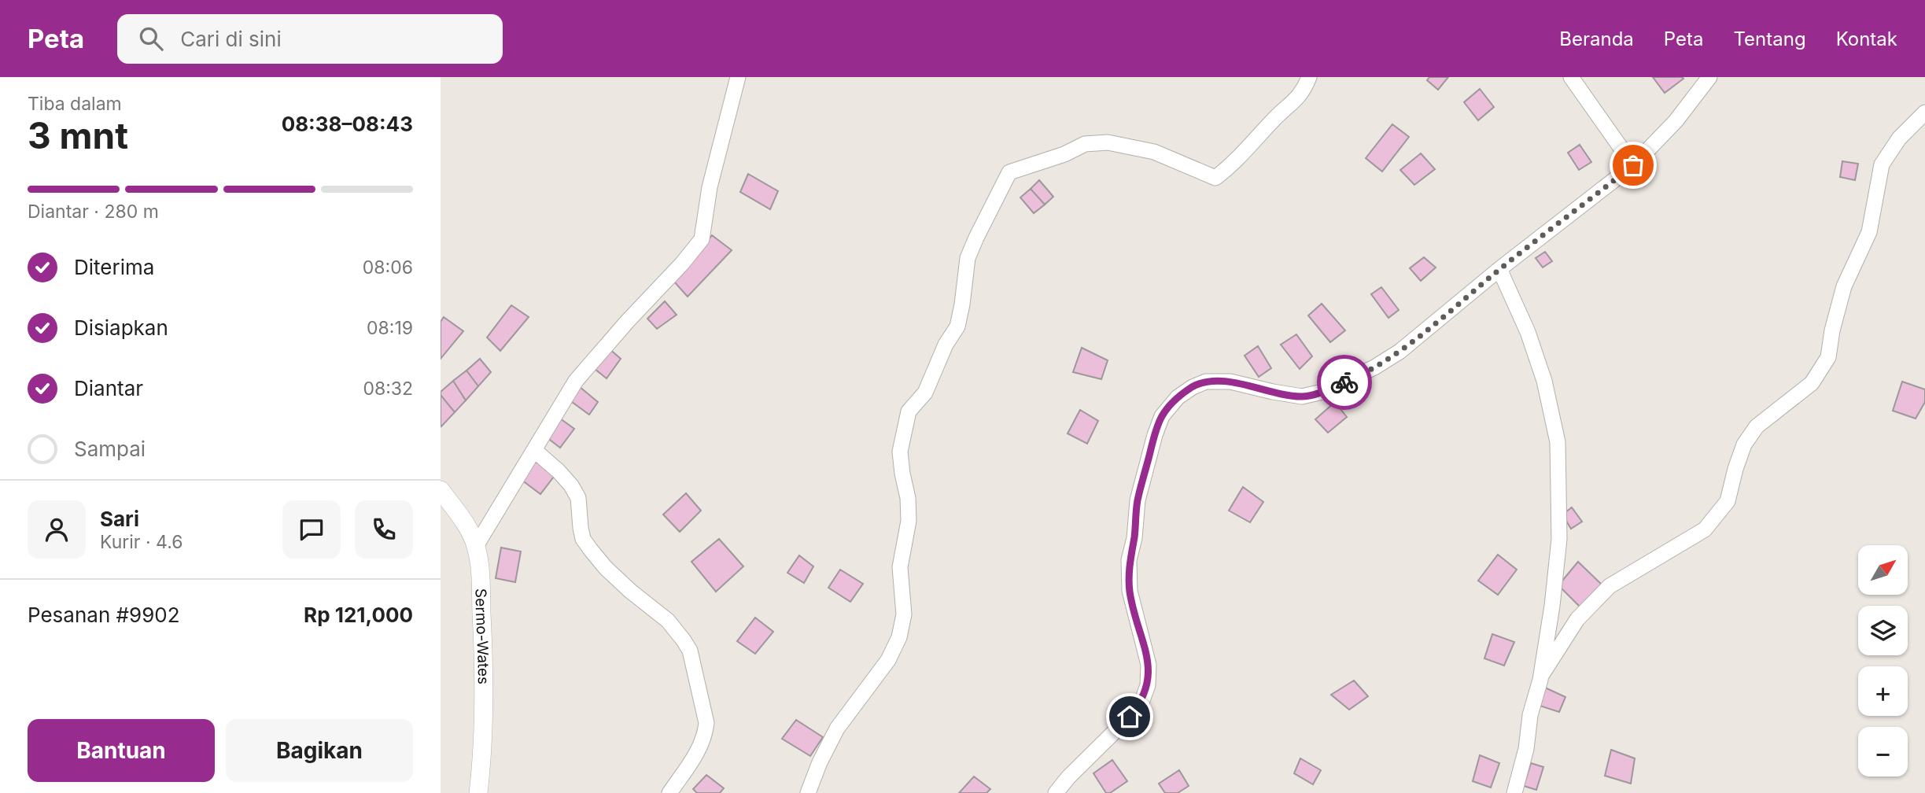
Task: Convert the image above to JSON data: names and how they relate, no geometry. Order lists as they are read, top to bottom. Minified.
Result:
{"streets":{"main road":["Sermo-Wates"]},"north":"top right","page":{"header":"Peta","search":"Cari di sini","nav":["Beranda","Peta","Tentang","Kontak"],"heading":["3 mnt","Tiba dalam","08:38–08:43"],"panel":["Sari","Kurir · 4.6","Pesanan #9902","Rp 121,000"],"bar":"Diantar · 280 m","list":[["Diterima","08:06"],["Disiapkan","08:19"],["Diantar","08:32"],"Sampai"],"map_buttons":["+","−"],"buttons":["Bantuan","Bagikan"]}}
